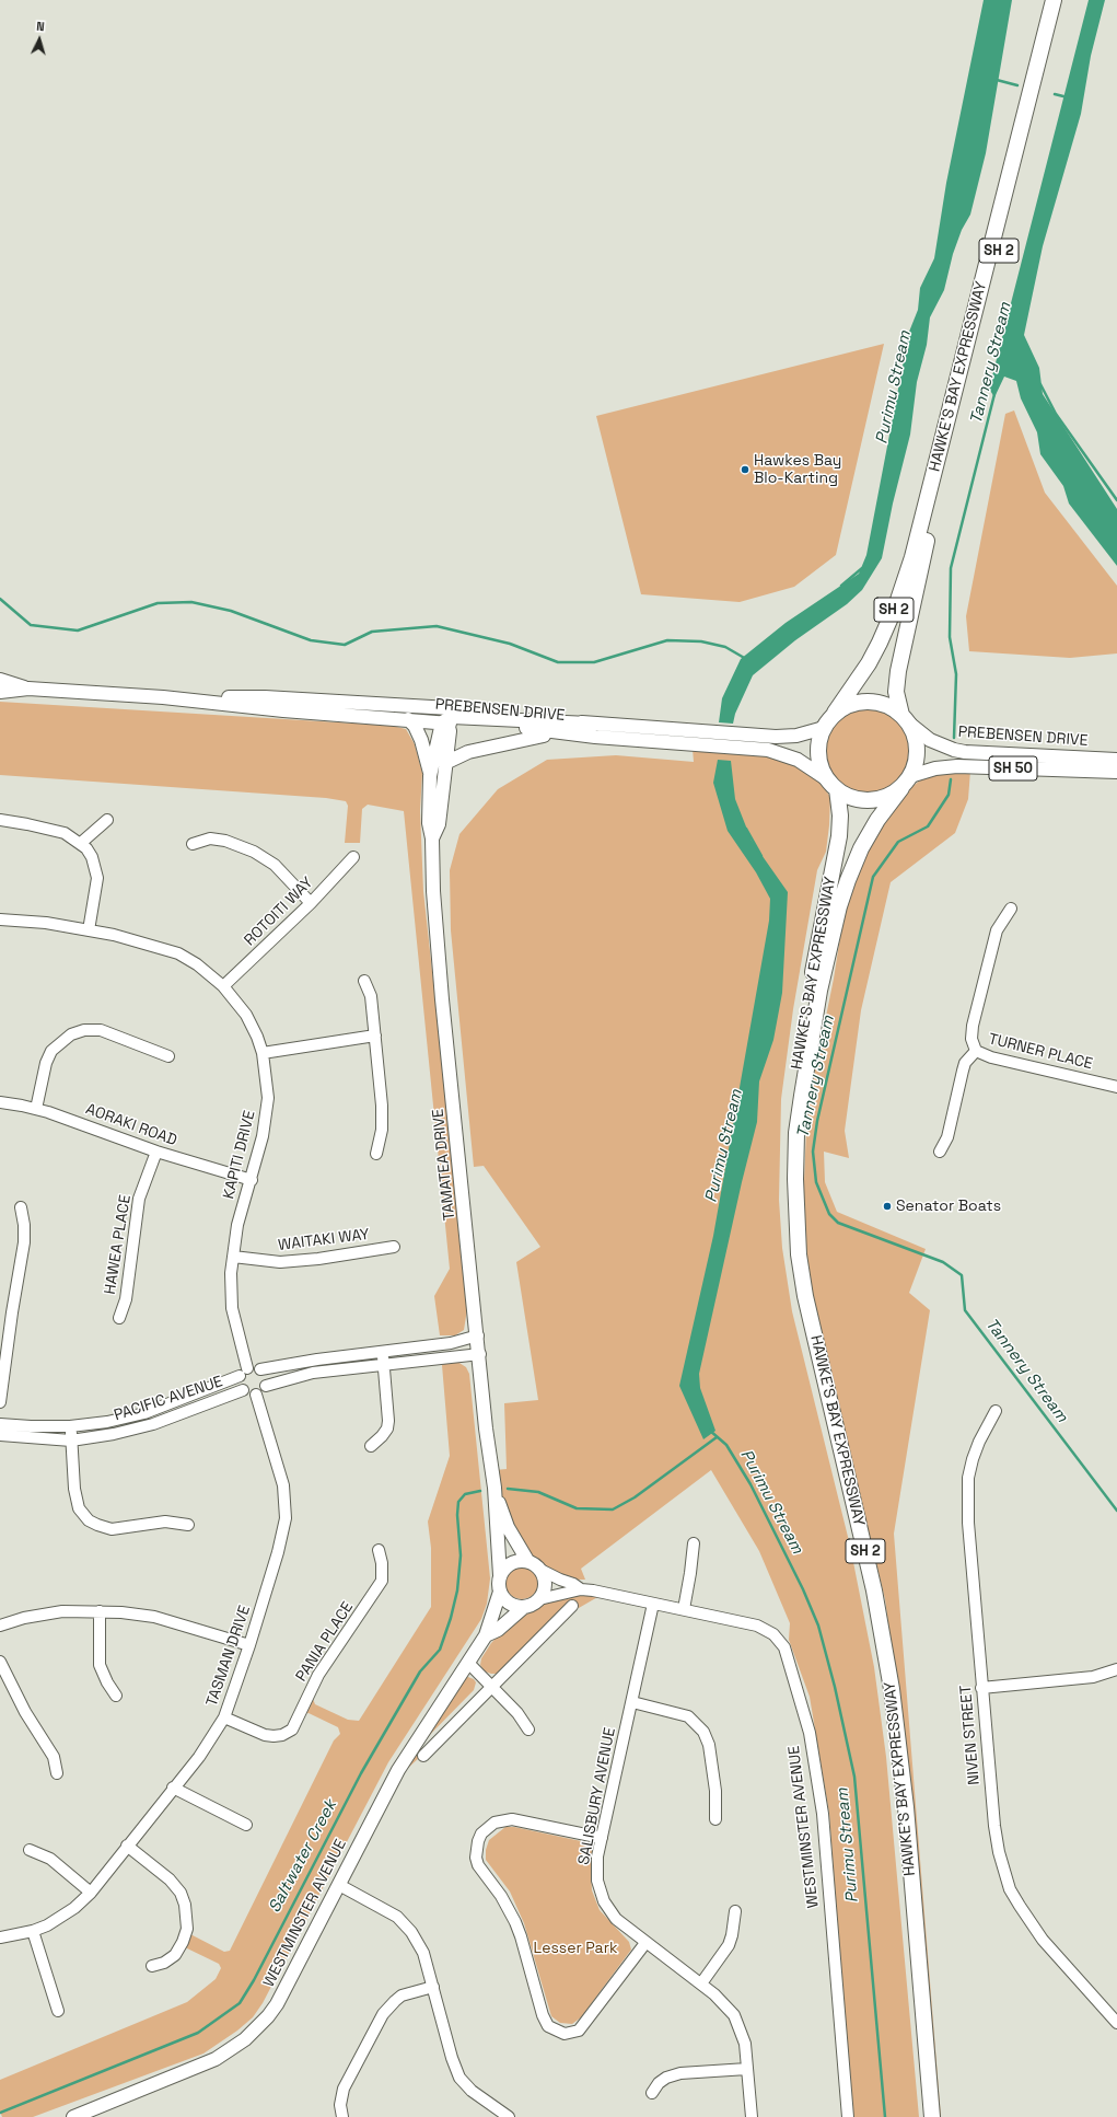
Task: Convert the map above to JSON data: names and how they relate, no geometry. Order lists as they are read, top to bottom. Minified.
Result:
{"streets":{"highway":["SH 2","HAWKE'S BAY EXPRESSWAY","SH 50"],"main road":["PREBENSEN DRIVE","TAMATEA DRIVE","WESTMINSTER AVENUE"],"street":["ROTOITI WAY","TURNER PLACE","AORAKI ROAD","KAPITI DRIVE","WAITAKI WAY","HAWEA PLACE","PACIFIC AVENUE","PANIA PLACE","TASMAN DRIVE","NIVEN STREET","SALISBURY AVENUE"]},"crossings":[["SH 2","HAWKE'S BAY EXPRESSWAY"],["SH 2","PREBENSEN DRIVE"],["SH 2","SH 50"],["HAWKE'S BAY EXPRESSWAY","PREBENSEN DRIVE"],["HAWKE'S BAY EXPRESSWAY","SH 50"],["PREBENSEN DRIVE","SH 50"],["PREBENSEN DRIVE","TAMATEA DRIVE"],["ROTOITI WAY","KAPITI DRIVE"],["AORAKI ROAD","KAPITI DRIVE"],["AORAKI ROAD","HAWEA PLACE"],["KAPITI DRIVE","WAITAKI WAY"],["KAPITI DRIVE","PACIFIC AVENUE"],["KAPITI DRIVE","TASMAN DRIVE"],["TAMATEA DRIVE","WESTMINSTER AVENUE"],["PACIFIC AVENUE","TASMAN DRIVE"],["PANIA PLACE","TASMAN DRIVE"],["SALISBURY AVENUE","WESTMINSTER AVENUE"]],"water":["Tannery Stream","Purimu Stream","Saltwater Creek"],"parks":["Lesser Park"],"places":["Hawkes Bay Blo-Karting","Senator Boats"],"north":"top"}
